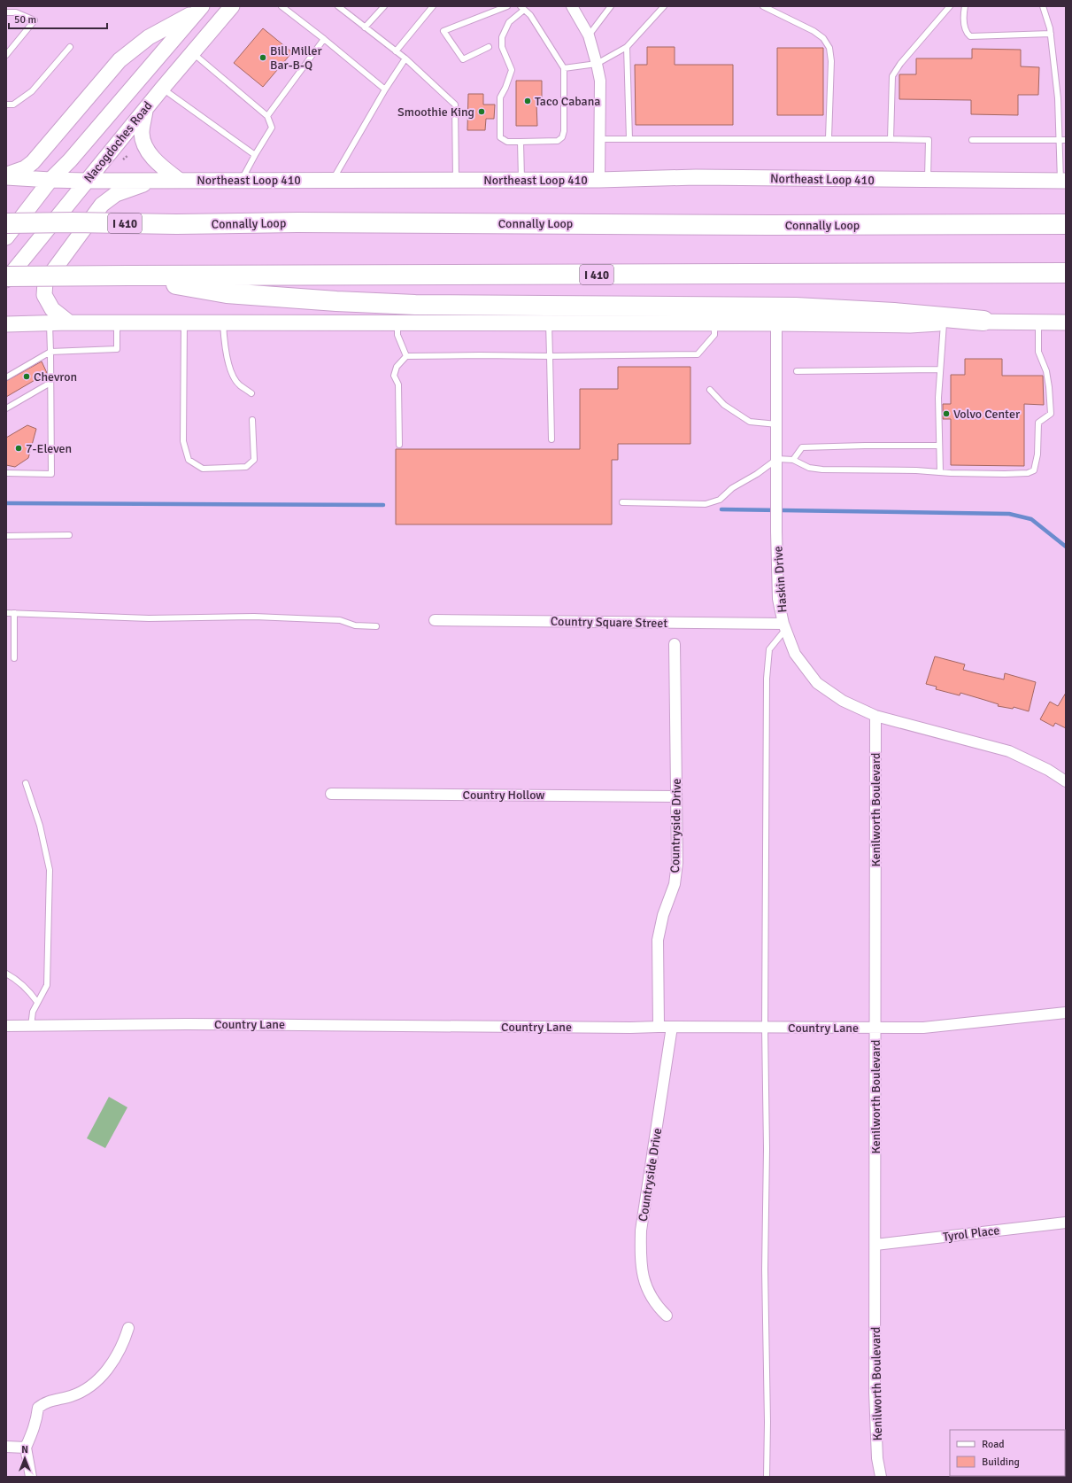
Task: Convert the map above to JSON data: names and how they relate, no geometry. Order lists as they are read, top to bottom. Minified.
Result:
{"streets":{"highway":["I 410","Connally Loop"],"main road":["Nacogdoches Road","Northeast Loop 410"],"street":["Haskin Drive","Country Square Street","Country Hollow","Kenilworth Boulevard","Countryside Drive","Country Lane","Tyrol Place"]},"crossings":[["Nacogdoches Road","Northeast Loop 410"],["Haskin Drive","Country Square Street"],["Haskin Drive","Kenilworth Boulevard"],["Country Hollow","Countryside Drive"],["Kenilworth Boulevard","Country Lane"],["Kenilworth Boulevard","Tyrol Place"],["Countryside Drive","Country Lane"]],"places":["Bill Miller Bar-B-Q","Taco Cabana","Smoothie King","Chevron","Volvo Center","7-Eleven"],"legend":["Road","Building"],"scale_bar":"50 m","north":"top"}
